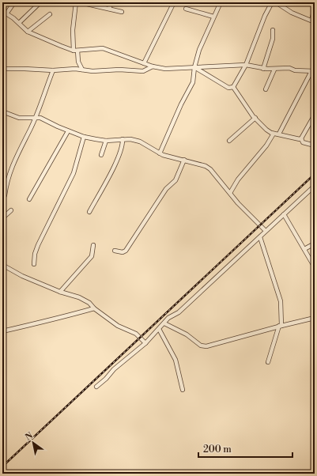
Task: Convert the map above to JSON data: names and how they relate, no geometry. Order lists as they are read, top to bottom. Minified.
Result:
{"scale_bar":"200 m","north":"top left"}
